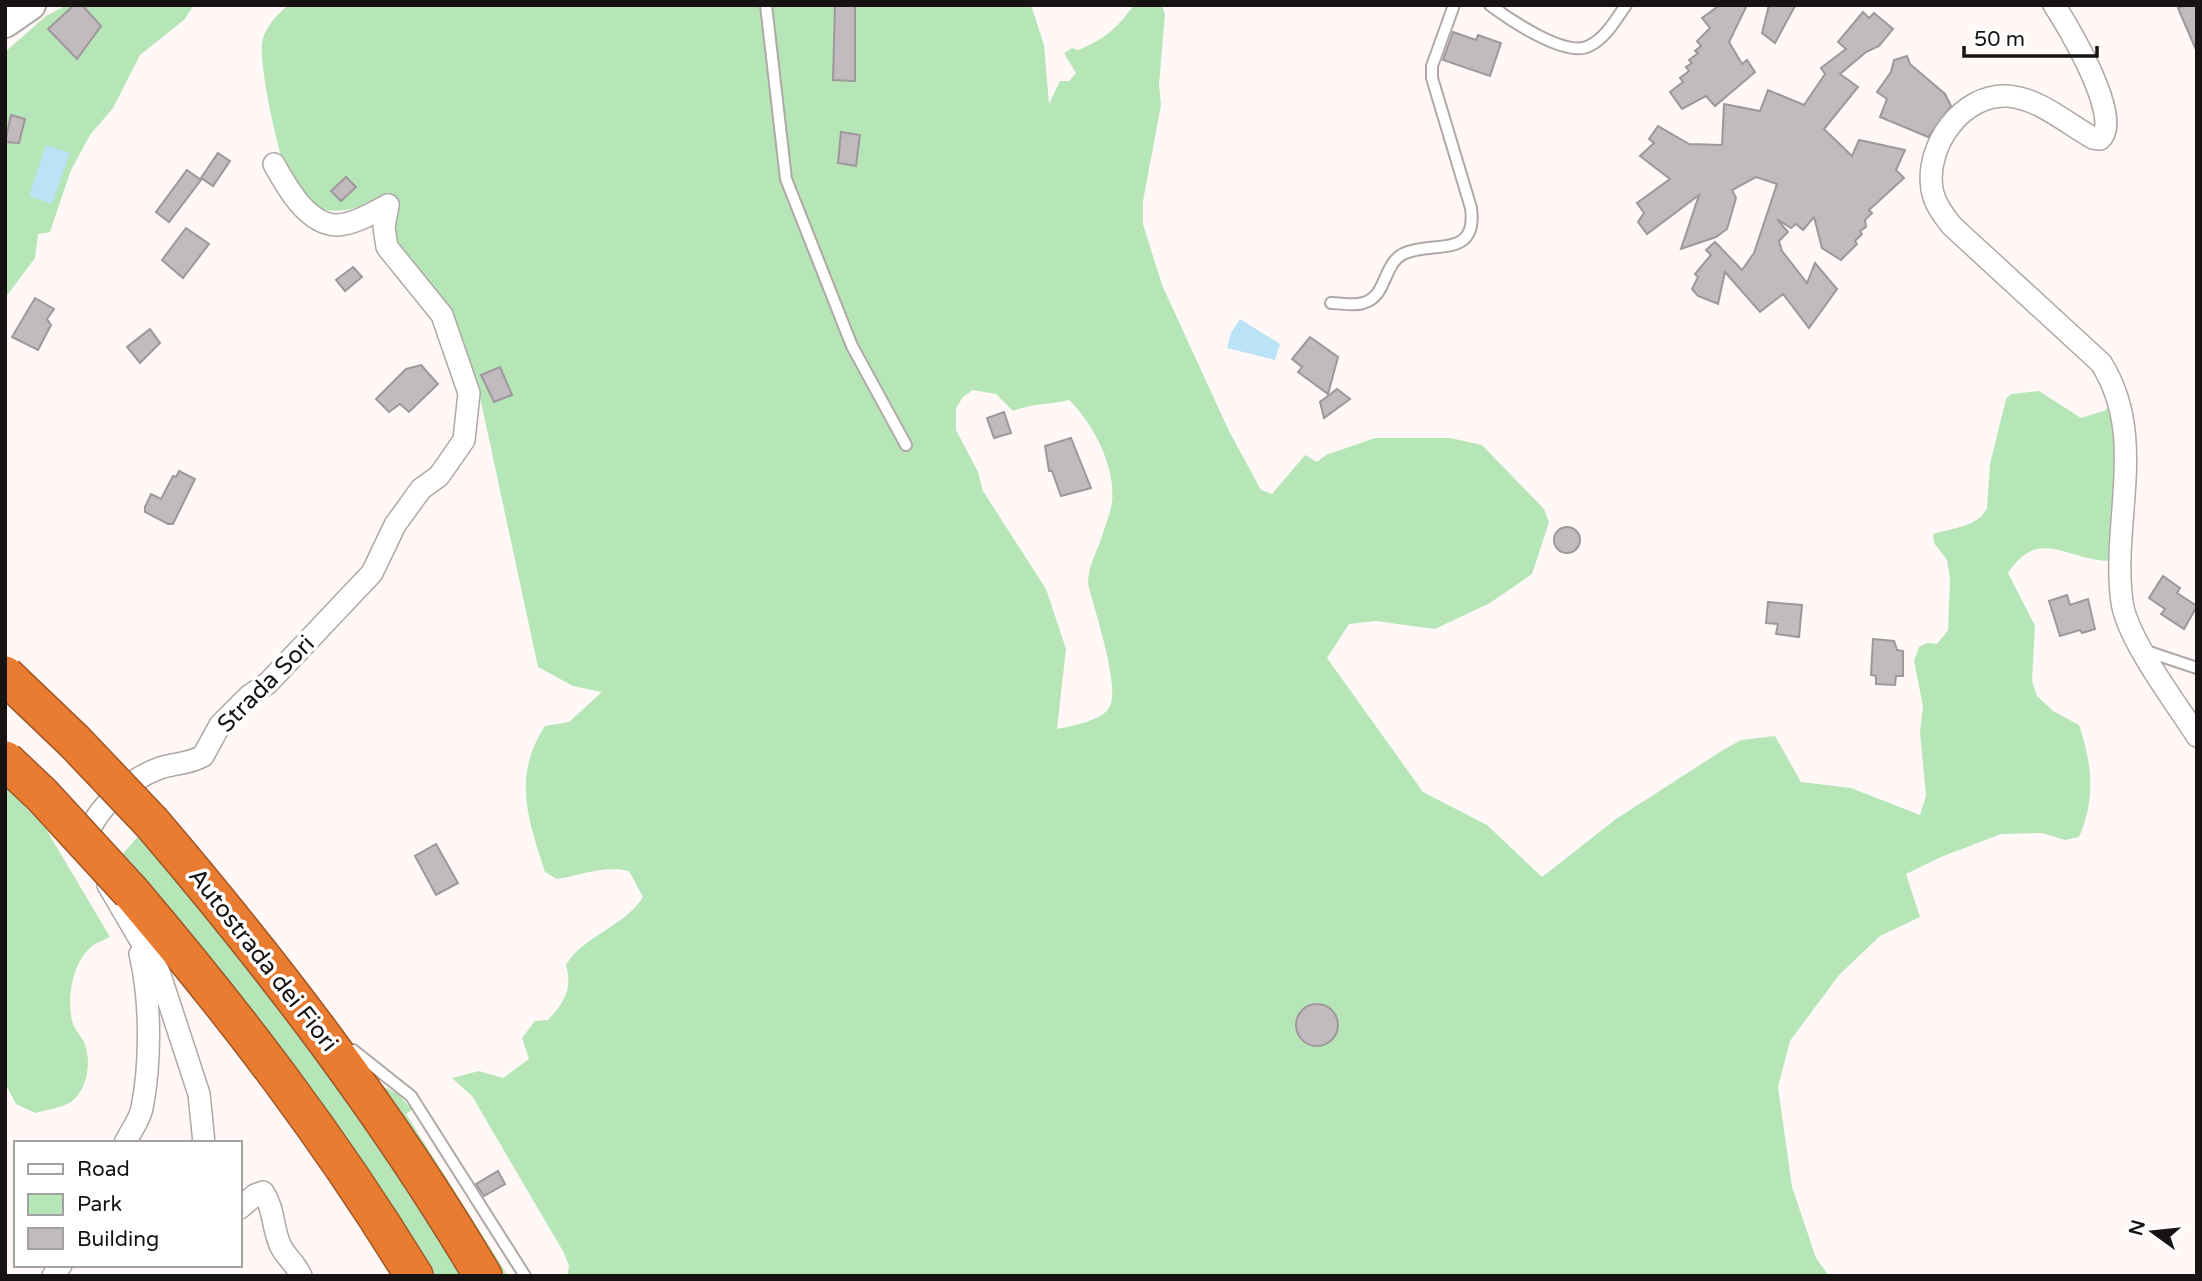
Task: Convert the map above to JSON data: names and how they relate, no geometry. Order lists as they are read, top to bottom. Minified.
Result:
{"streets":{"highway":["Autostrada dei Fiori"],"street":["Strada Sori"]},"legend":["Road","Park","Building"],"scale_bar":"50 m","north":"left"}
